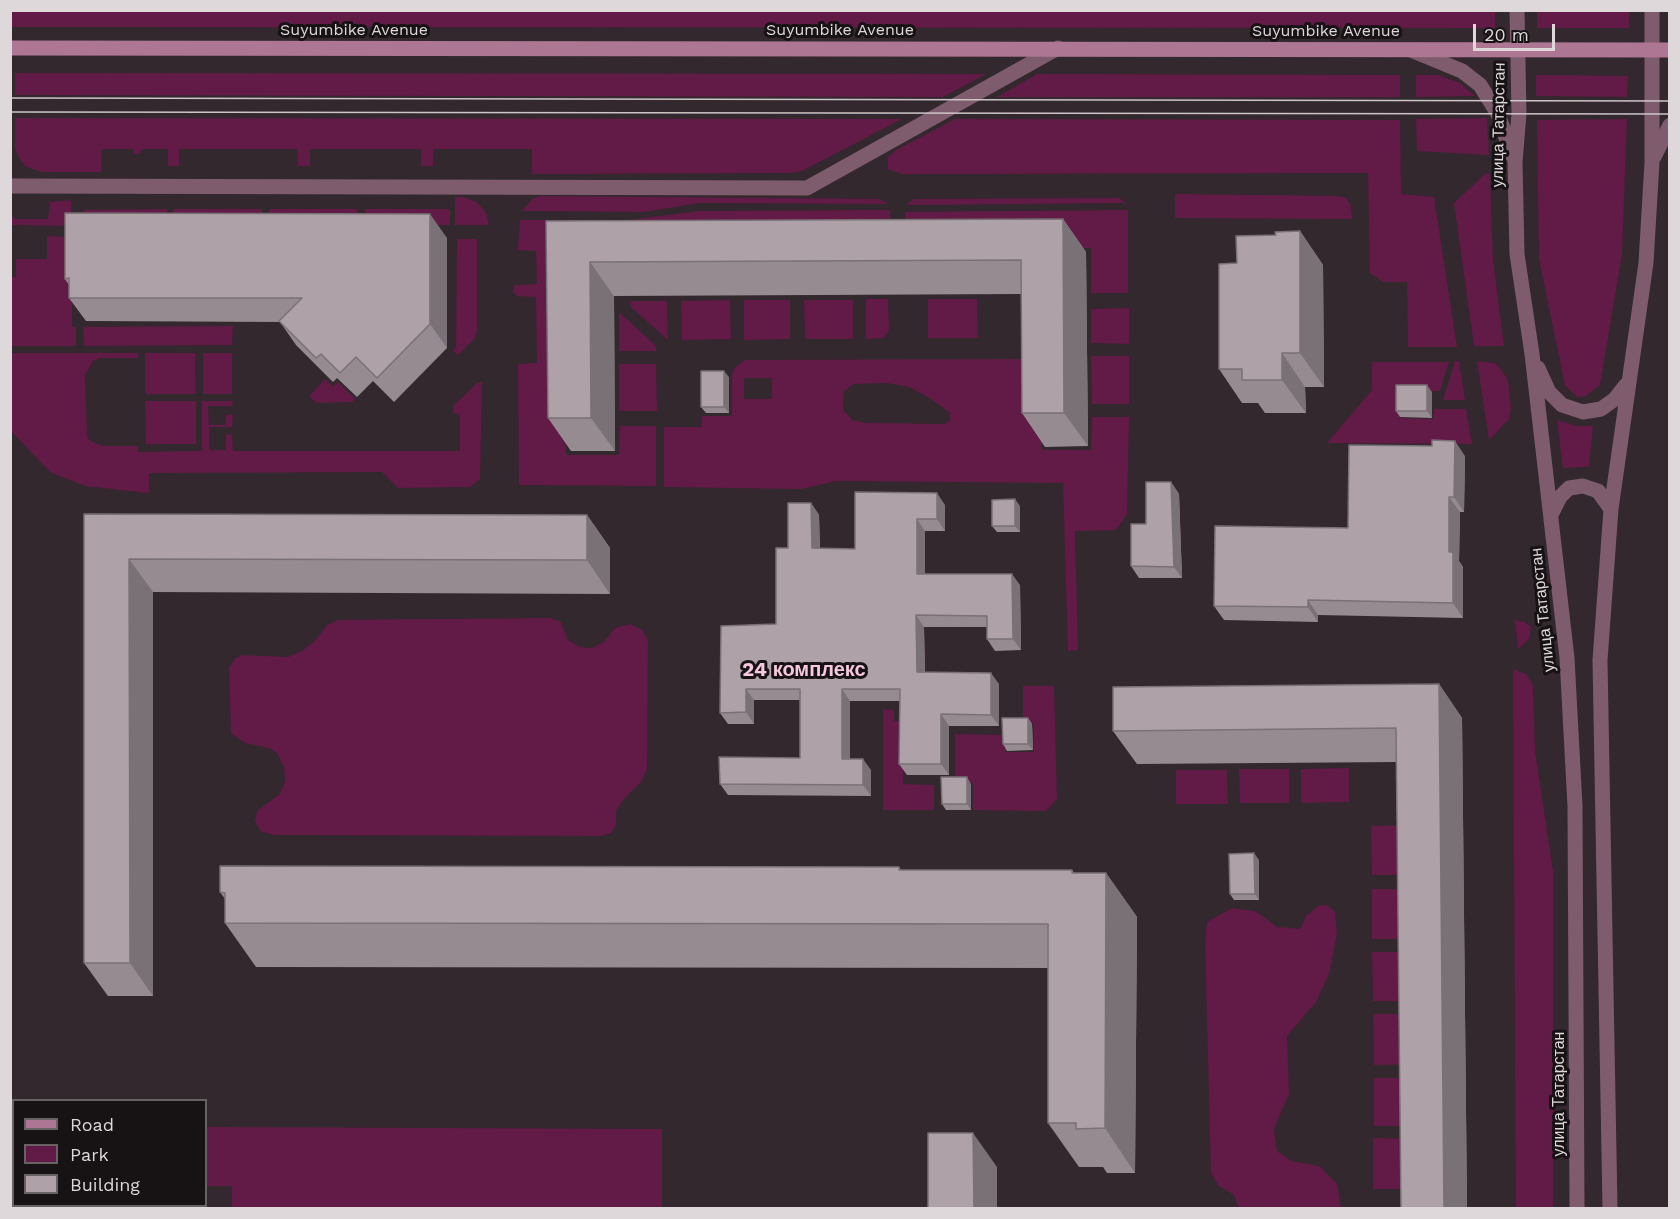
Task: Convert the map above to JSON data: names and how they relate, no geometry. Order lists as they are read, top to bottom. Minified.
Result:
{"streets":{"main road":["Suyumbike Avenue"],"street":["улица Татарстан"]},"crossings":[["Suyumbike Avenue","улица Татарстан"]],"districts":["24 комплекс"],"legend":["Road","Park","Building"],"scale_bar":"20 m"}
